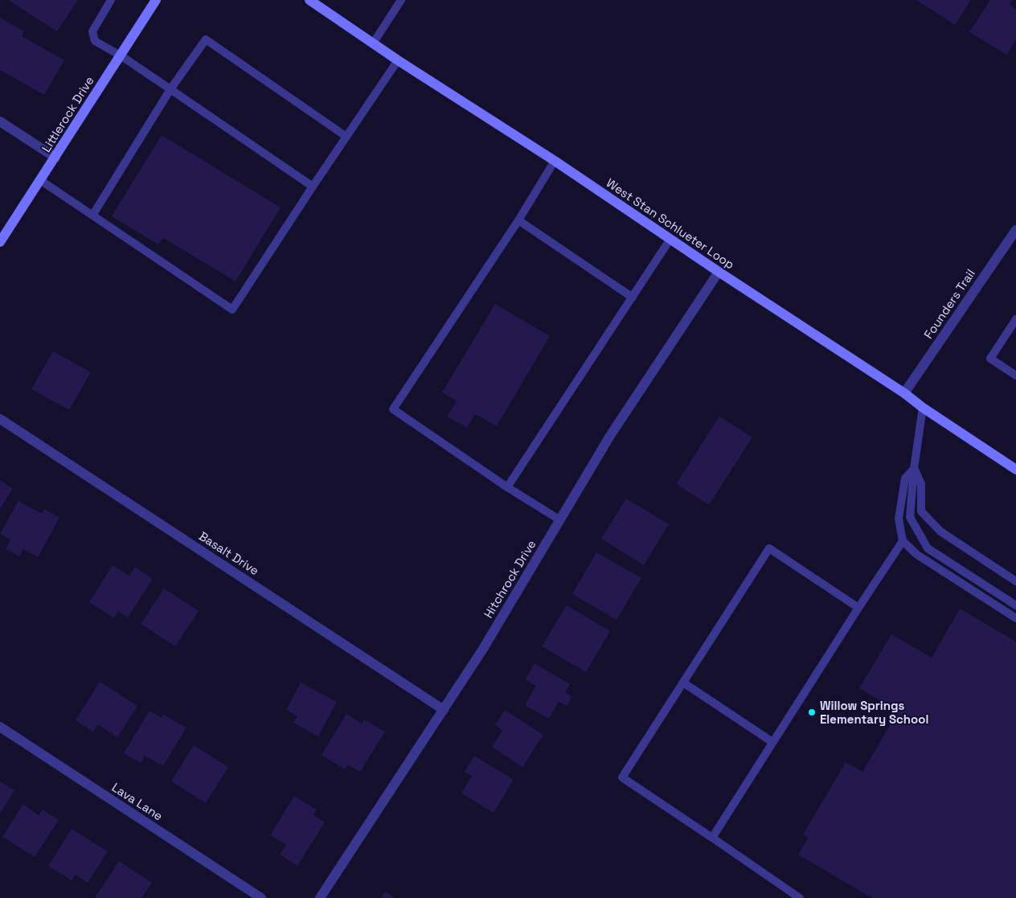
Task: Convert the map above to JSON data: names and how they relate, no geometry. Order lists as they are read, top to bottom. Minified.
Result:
{"streets":{"main road":["Littlerock Drive","West Stan Schlueter Loop"],"street":["Founders Trail","Basalt Drive","Hitchrock Drive","Lava Lane"]},"crossings":[["West Stan Schlueter Loop","Founders Trail"],["West Stan Schlueter Loop","Hitchrock Drive"],["Basalt Drive","Hitchrock Drive"]],"places":["Willow Springs Elementary School"]}
